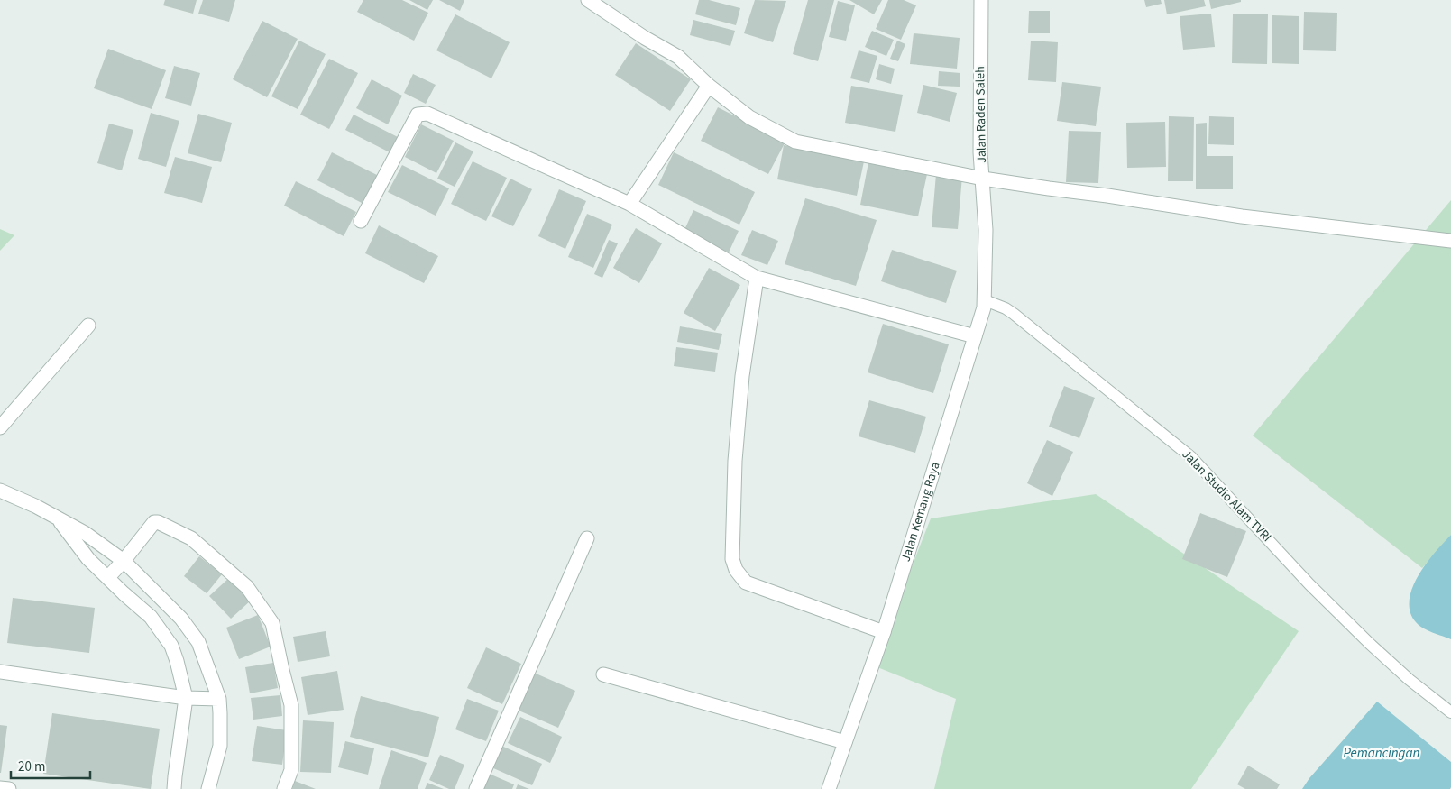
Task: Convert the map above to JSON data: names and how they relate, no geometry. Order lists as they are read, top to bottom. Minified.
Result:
{"streets":{"street":["Jalan Raden Saleh","Jalan Kemang Raya"],"lane":["Jalan Studio Alam TVRI"]},"crossings":[["Jalan Raden Saleh","Jalan Kemang Raya"],["Jalan Studio Alam TVRI","Jalan Kemang Raya"]],"water":["Pemancingan"],"scale_bar":"20 m"}
